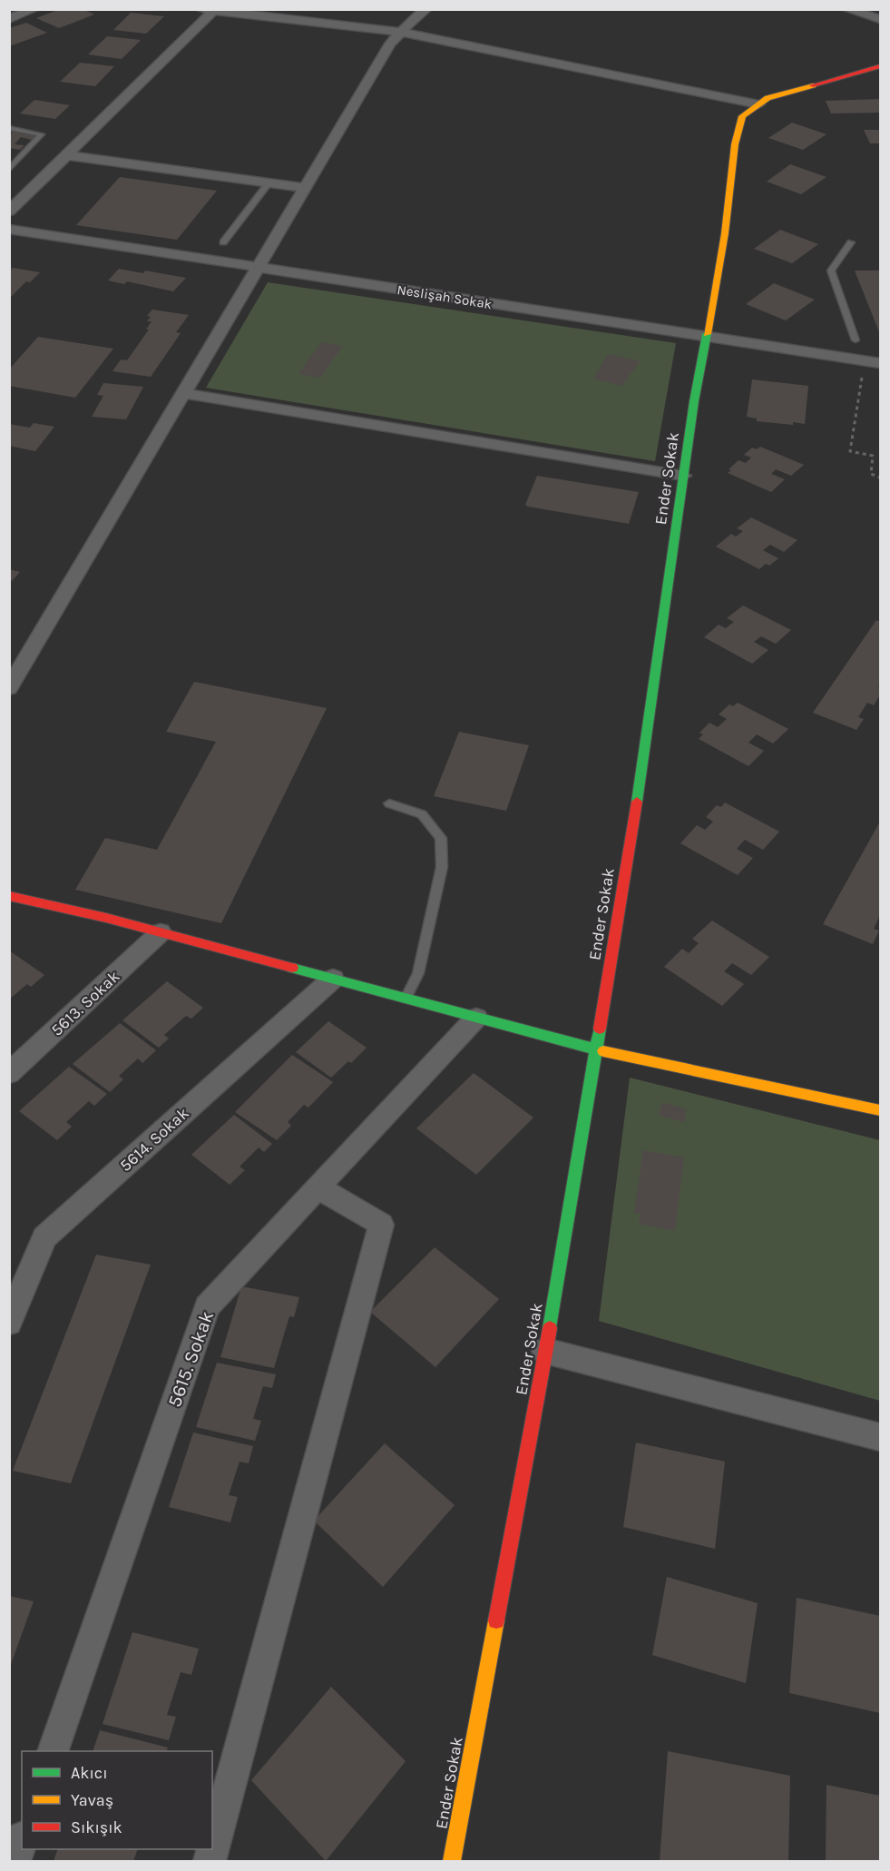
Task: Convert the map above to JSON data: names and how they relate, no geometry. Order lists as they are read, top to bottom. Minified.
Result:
{"streets":{"street":["Neslişah Sokak","Ender Sokak","5613. Sokak","5614. Sokak","5615. Sokak"]},"crossings":[["Neslişah Sokak","Ender Sokak"]],"legend":["Akıcı","Yavaş","Sıkışık"]}
